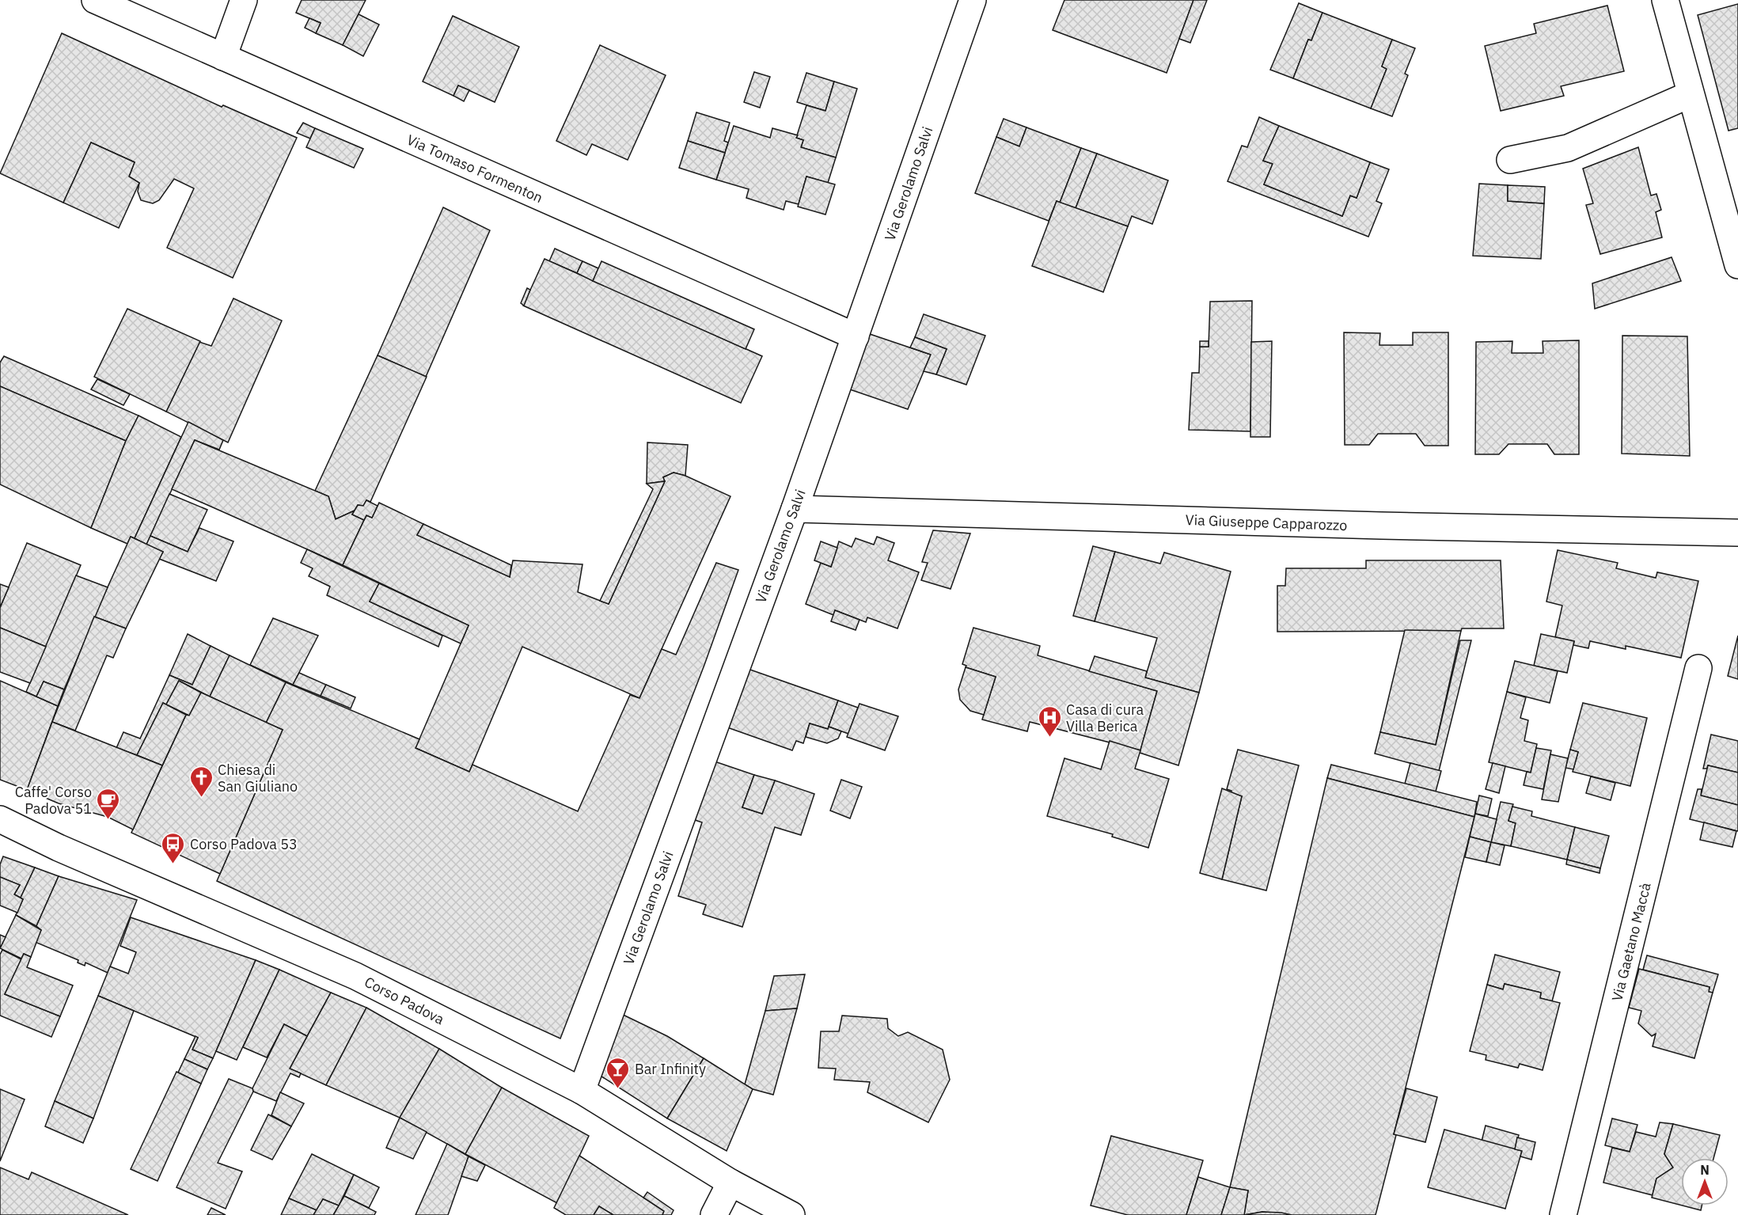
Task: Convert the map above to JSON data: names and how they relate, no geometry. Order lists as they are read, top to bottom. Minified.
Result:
{"streets":{"street":["Via Tomaso Formenton","Via Gerolamo Salvi","Via Giuseppe Capparozzo","Via Gaetano Maccà","Corso Padova"]},"crossings":[["Via Tomaso Formenton","Via Gerolamo Salvi"],["Via Gerolamo Salvi","Via Giuseppe Capparozzo"],["Via Gerolamo Salvi","Corso Padova"]],"places":{"hospital":["Casa di cura Villa Berica"],"church":["Chiesa di San Giuliano"],"cafe":["Caffe' Corso Padova 51"],"bus stop":["Corso Padova 53"],"bar":["Bar Infinity"]},"north":"top"}
